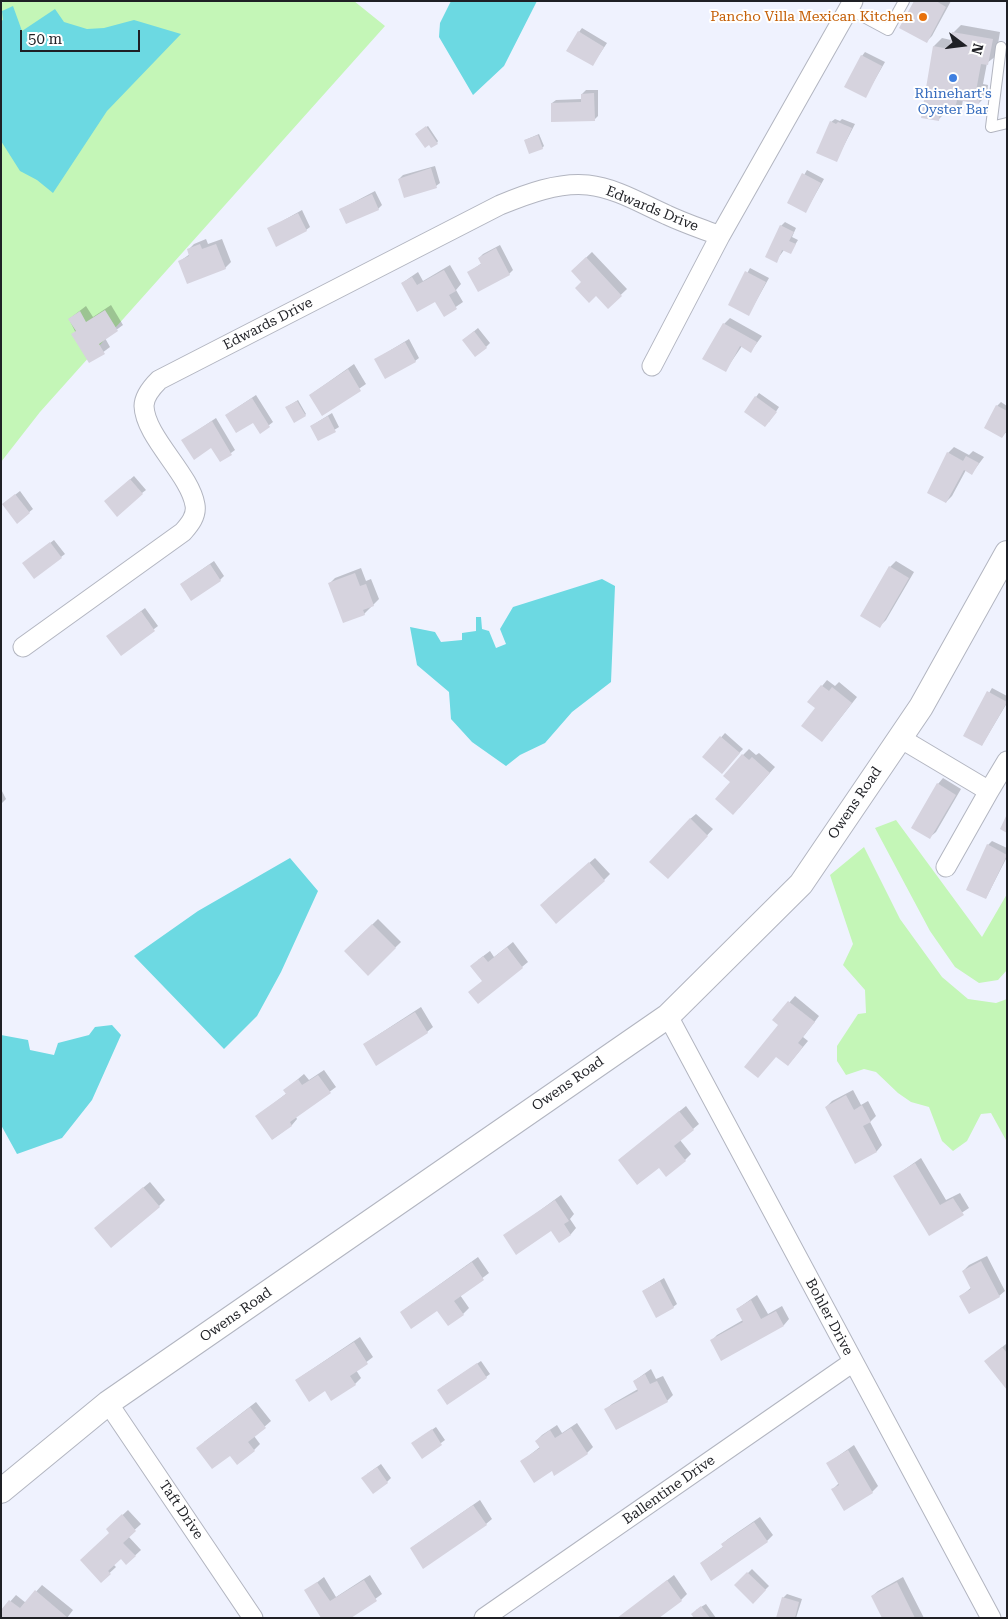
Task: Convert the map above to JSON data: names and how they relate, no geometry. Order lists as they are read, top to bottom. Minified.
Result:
{"streets":{"street":["Edwards Drive","Owens Road","Bohler Drive","Ballentine Drive","Taft Drive"]},"crossings":[["Owens Road","Bohler Drive"],["Owens Road","Taft Drive"],["Bohler Drive","Ballentine Drive"]],"places":["Pancho Villa Mexican Kitchen","Rhinehart's Oyster Bar"],"scale_bar":"50 m","north":"right"}
